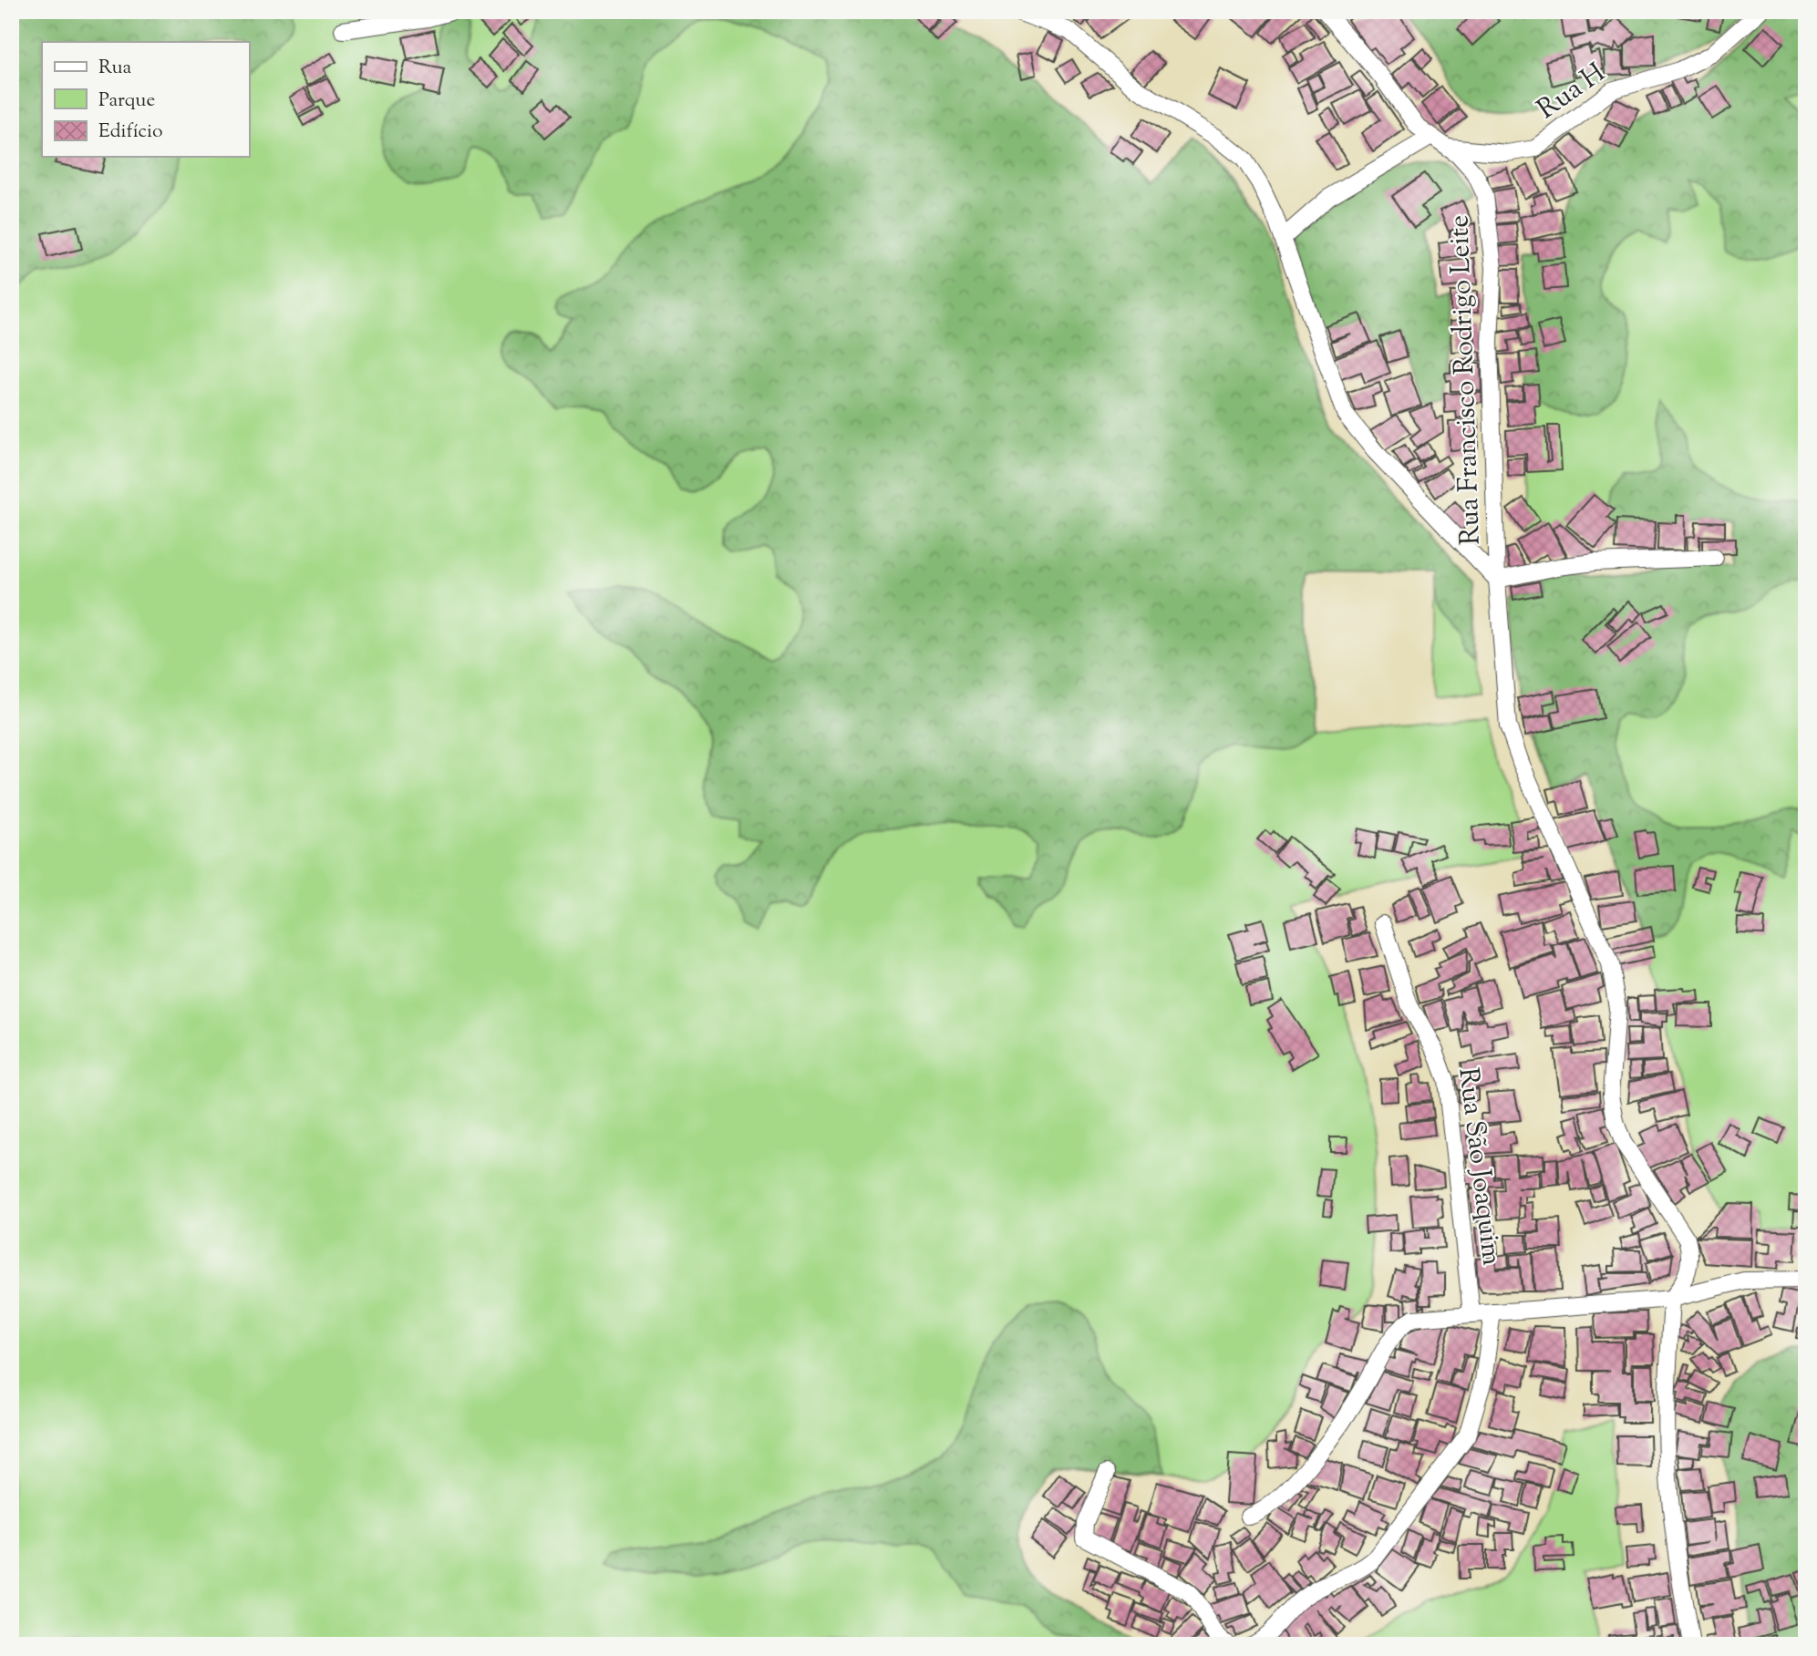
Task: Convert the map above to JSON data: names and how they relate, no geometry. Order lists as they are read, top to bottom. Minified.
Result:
{"streets":{"street":["Rua H","Rua Francisco Rodrigo Leite","Rua São Joaquim"]},"crossings":[["Rua H","Rua Francisco Rodrigo Leite"]],"legend":["Rua","Parque","Edifício"]}
